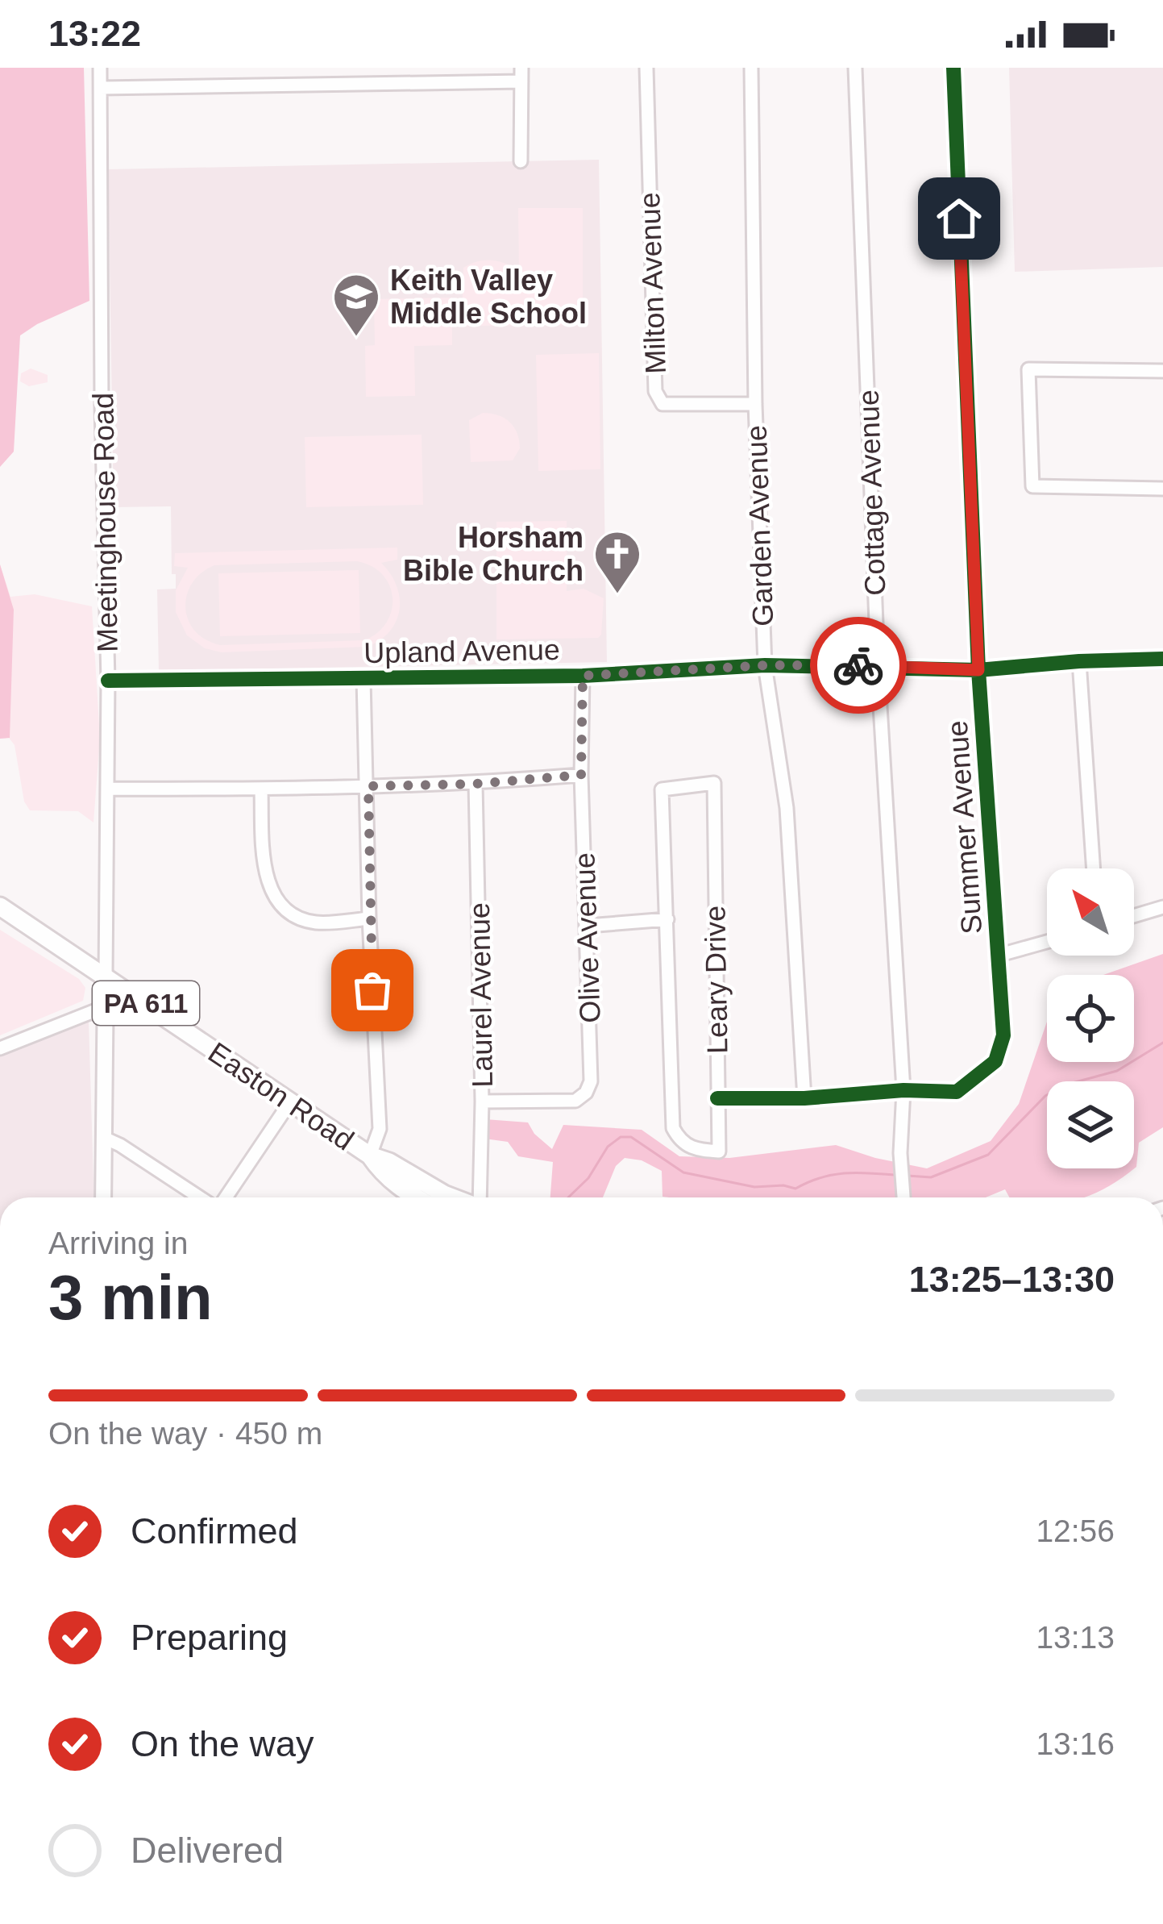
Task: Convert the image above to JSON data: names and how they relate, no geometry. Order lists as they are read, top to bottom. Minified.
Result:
{"streets":{"highway":["PA 611","Easton Road"],"street":["Milton Avenue","Cottage Avenue","Meetinghouse Road","Garden Avenue","Upland Avenue","Summer Avenue","Olive Avenue","Leary Drive","Laurel Avenue"]},"crossings":[["Milton Avenue","Garden Avenue"],["Cottage Avenue","Upland Avenue"],["Cottage Avenue","Summer Avenue"],["Meetinghouse Road","Upland Avenue"],["Meetinghouse Road","Easton Road"],["Garden Avenue","Upland Avenue"],["Garden Avenue","Summer Avenue"],["Upland Avenue","Summer Avenue"],["Upland Avenue","Olive Avenue"],["Summer Avenue","Leary Drive"],["Olive Avenue","Leary Drive"],["Olive Avenue","Laurel Avenue"]],"places":{"school or university":["Keith Valley Middle School"],"church":["Horsham Bible Church"]},"north":"top left","page":{"status":"13:22","heading":["3 min","Arriving in","13:25–13:30"],"bar":"On the way · 450 m","list":[["Confirmed","12:56"],["Preparing","13:13"],["On the way","13:16"],"Delivered"]}}
